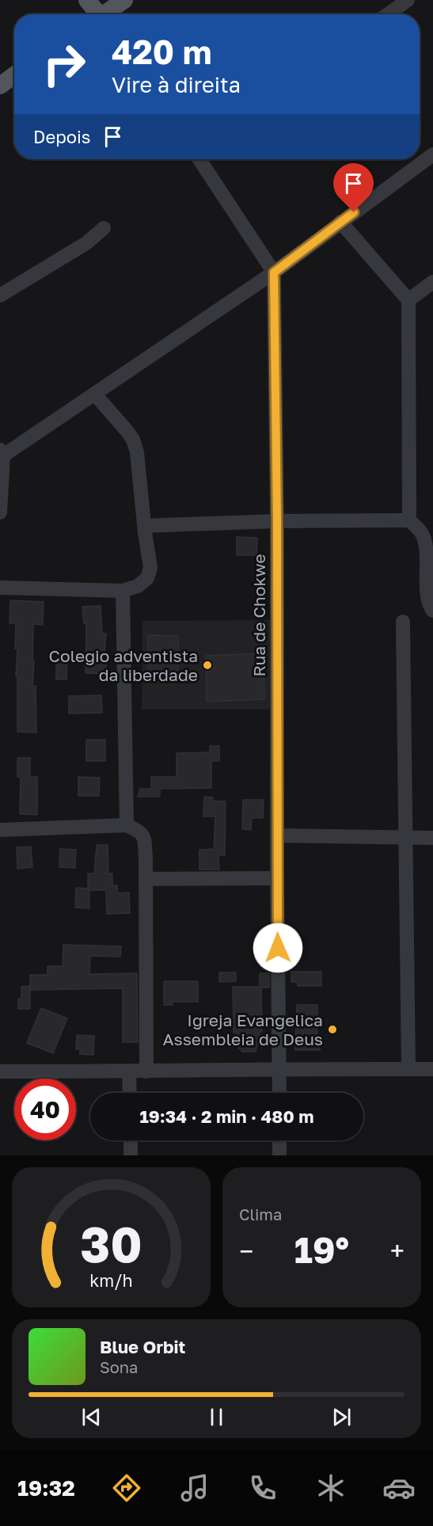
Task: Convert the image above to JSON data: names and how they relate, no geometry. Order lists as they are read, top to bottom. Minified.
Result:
{"streets":{"street":["Rua de Chokwe"]},"places":["Colegio adventista da liberdade","Igreja Evangelica Assembleia de Deus"],"page":{"turn":["420 m","Vire à direita"],"then":"Depois","limit":"40","trip":"19:34 · 2 min · 480 m","tile":"Clima","heat":["−","19°","+"],"song":["Blue Orbit","Sona"],"tabs":"19:32","gauge":["30","km/h"]}}
